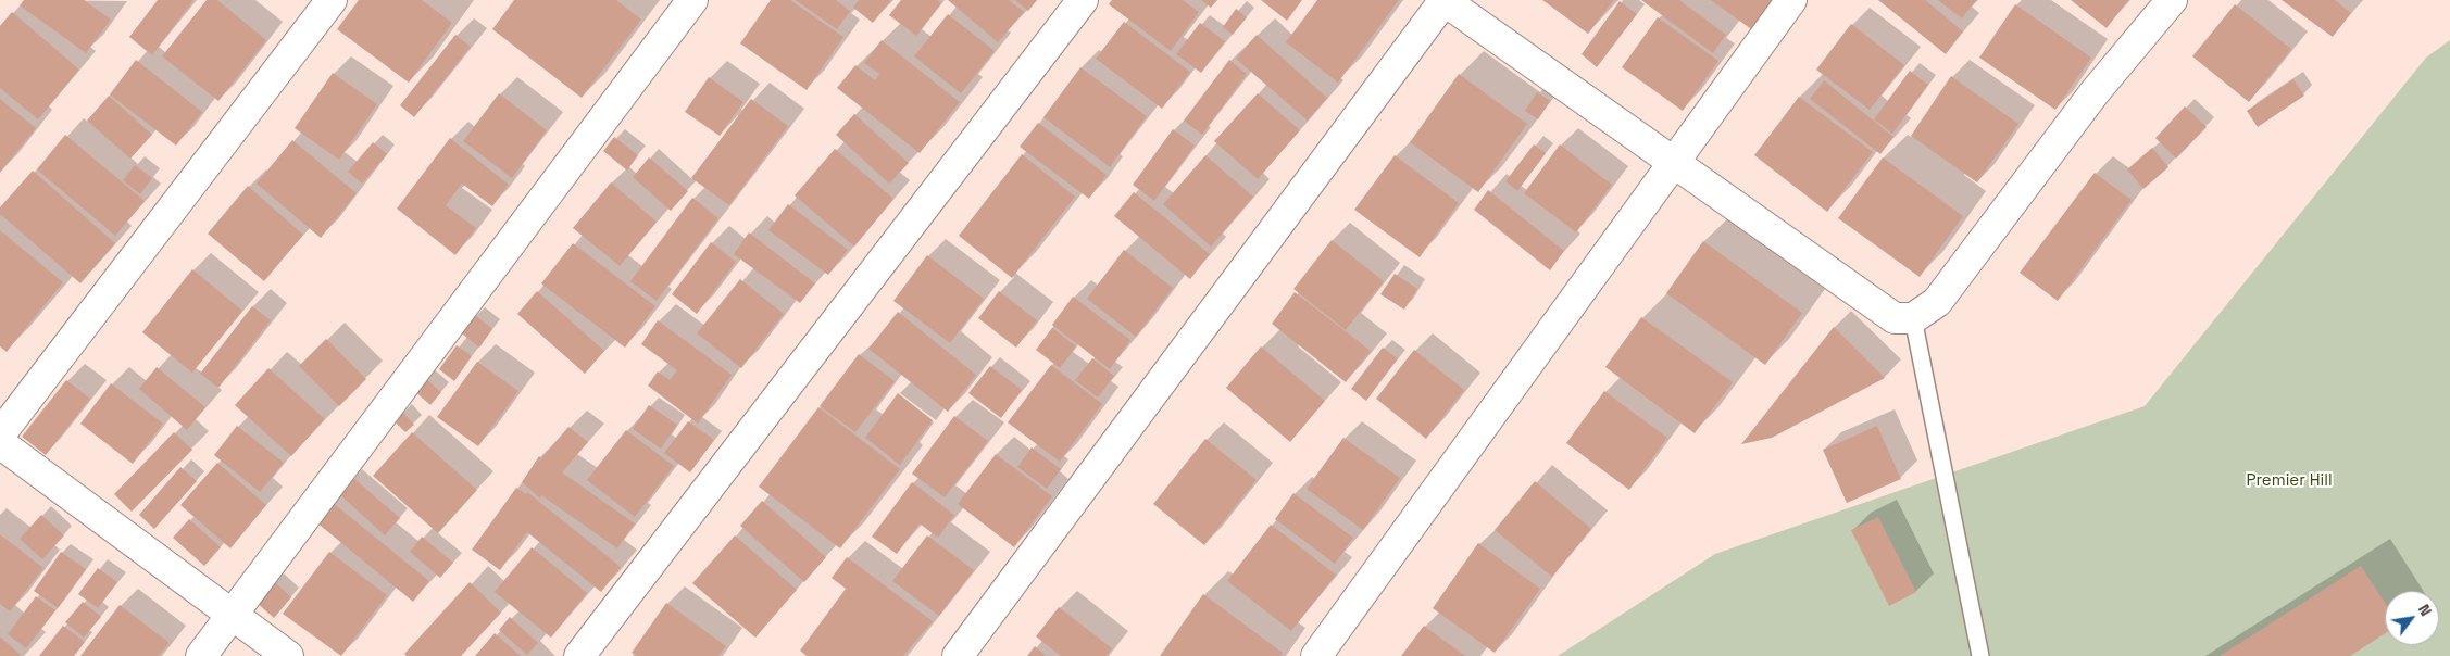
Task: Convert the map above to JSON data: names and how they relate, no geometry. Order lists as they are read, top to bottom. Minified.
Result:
{"parks":["Premier Hill"],"north":"top right"}
